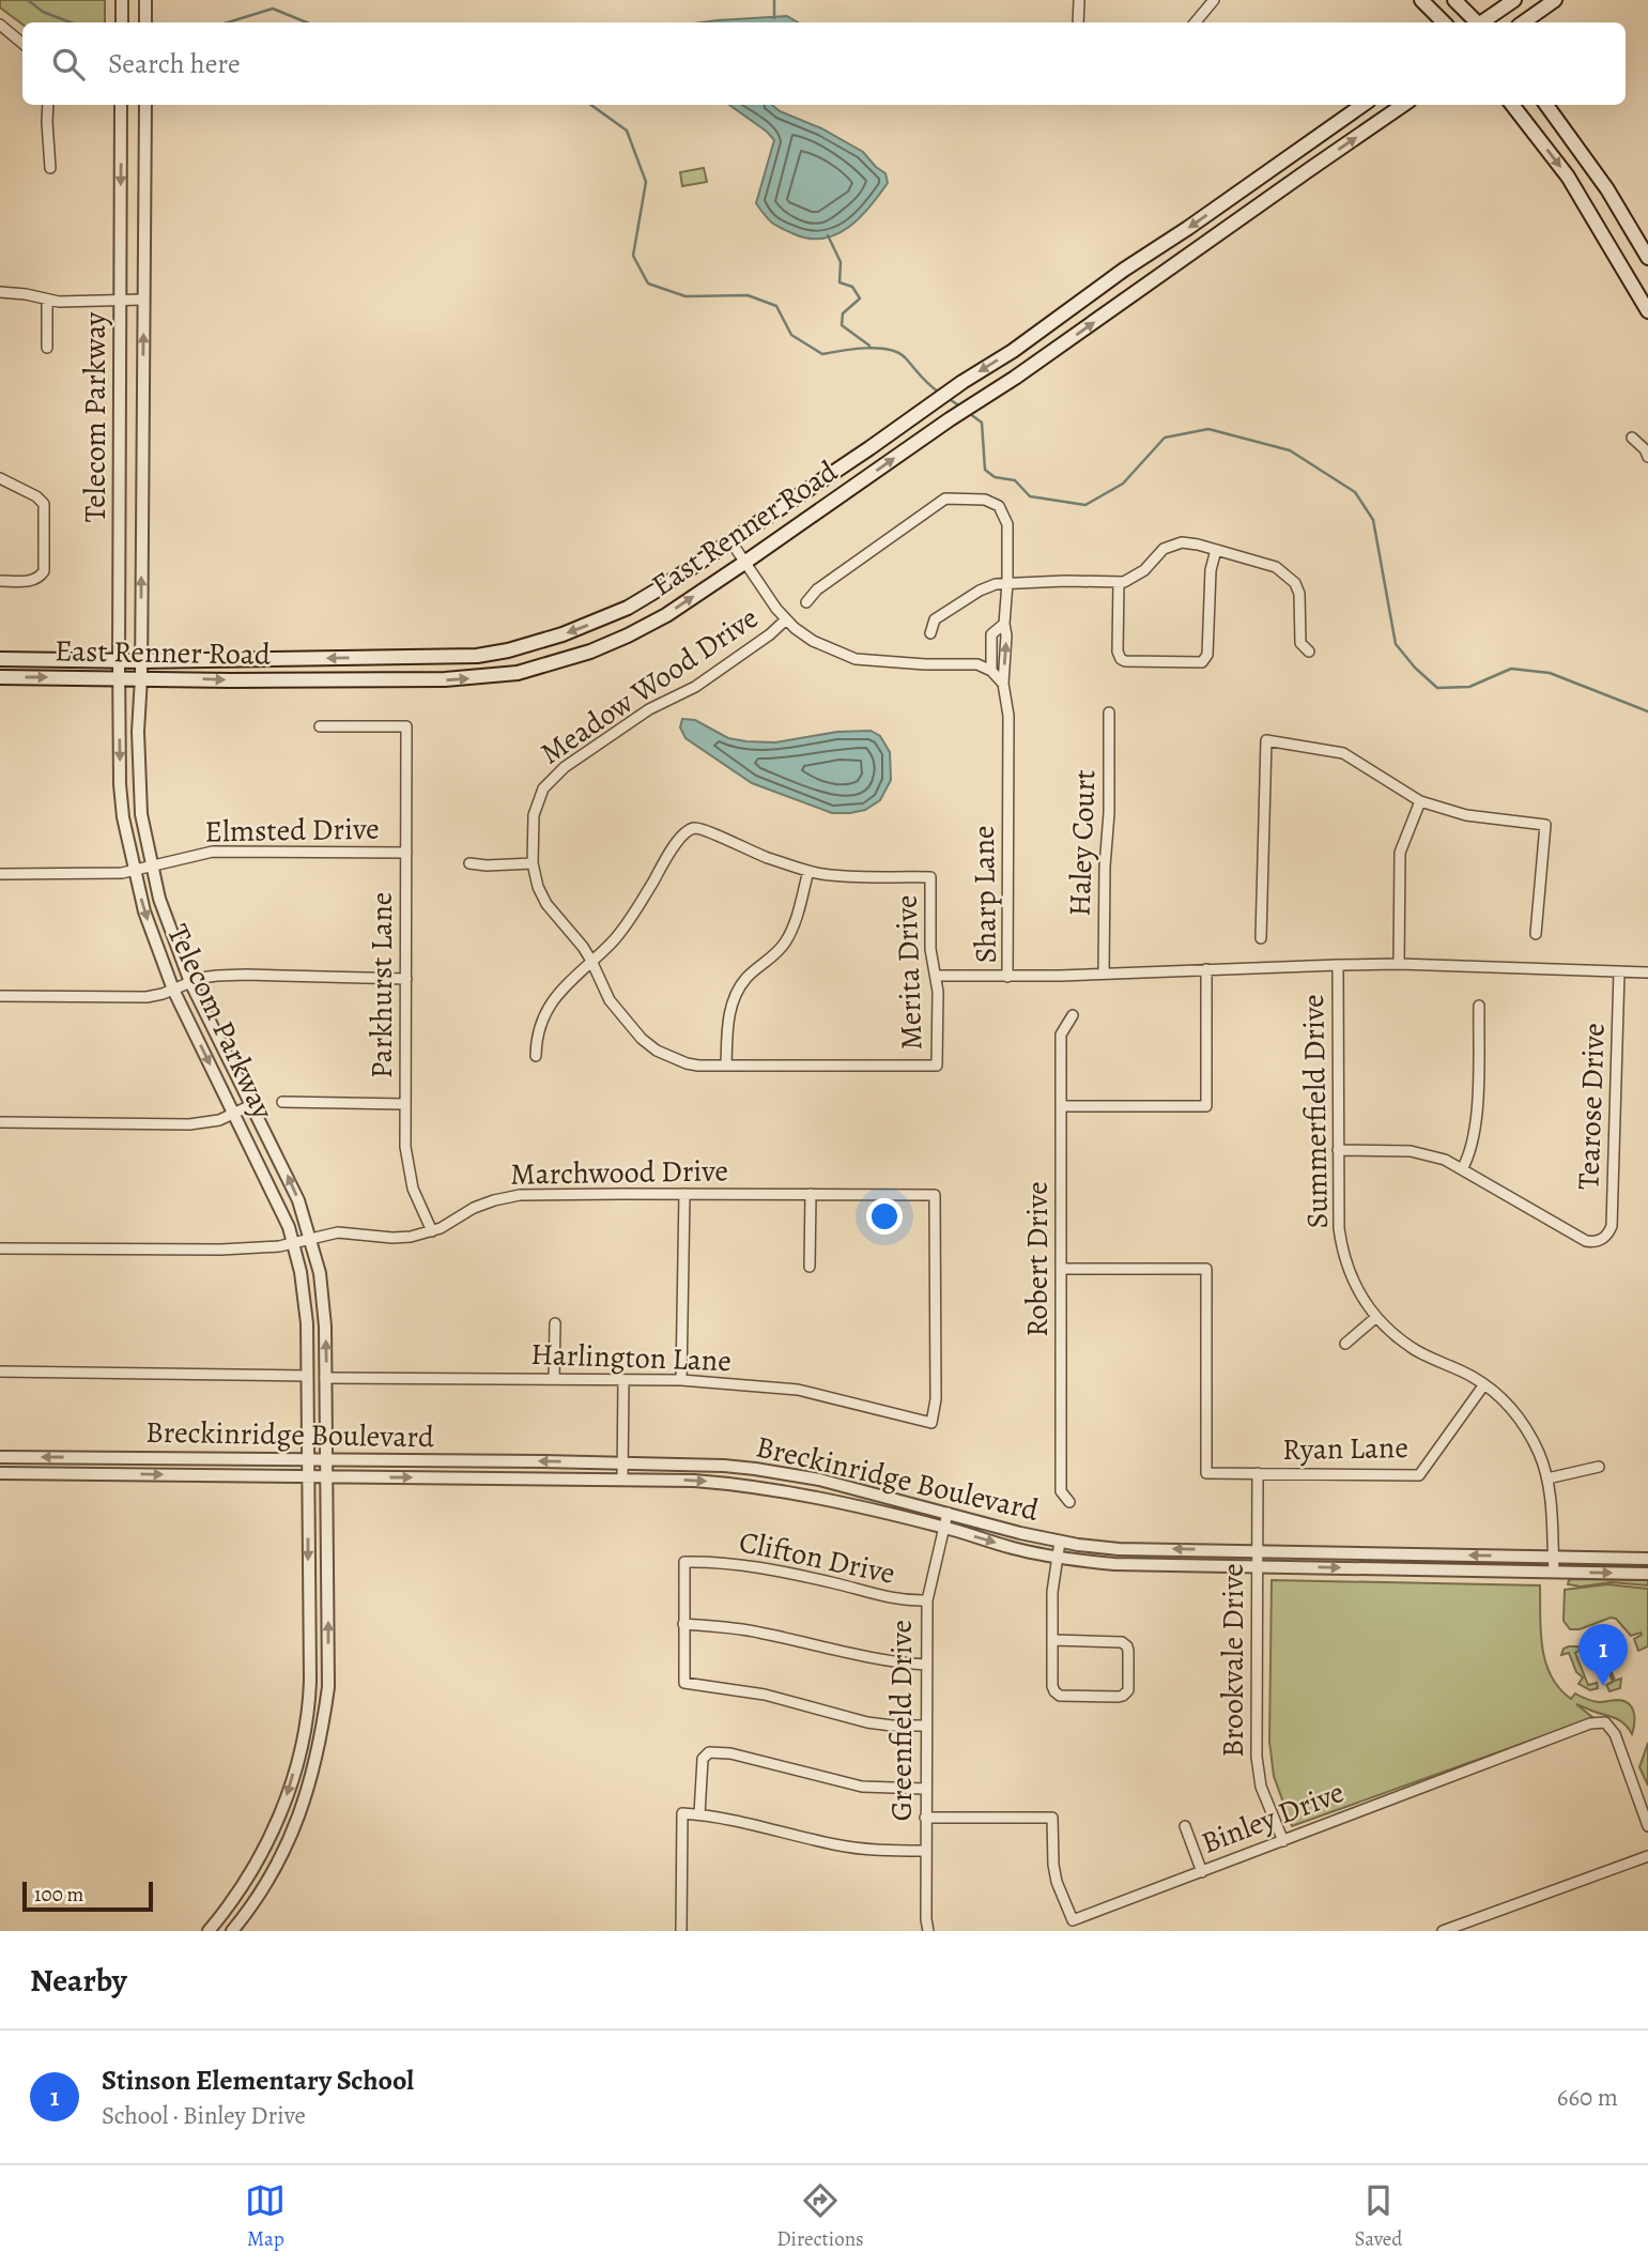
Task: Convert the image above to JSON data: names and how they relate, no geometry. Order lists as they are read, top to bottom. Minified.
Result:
{"streets":{"main road":["East Renner Road"],"street":["Telecom Parkway","Meadow Wood Drive","Elmsted Drive","Haley Court","Sharp Lane","Merita Drive","Parkhurst Lane","Tearose Drive","Summerfield Drive","Marchwood Drive","Robert Drive","Harlington Lane","Breckinridge Boulevard","Ryan Lane","Clifton Drive","Brookvale Drive","Greenfield Drive","Binley Drive"]},"crossings":[["Telecom Parkway","East Renner Road"],["Telecom Parkway","Elmsted Drive"],["Telecom Parkway","Marchwood Drive"],["Telecom Parkway","Harlington Lane"],["Telecom Parkway","Breckinridge Boulevard"],["Meadow Wood Drive","Merita Drive"],["Elmsted Drive","Parkhurst Lane"],["Haley Court","Sharp Lane"],["Sharp Lane","Tearose Drive"],["Sharp Lane","Summerfield Drive"],["Parkhurst Lane","Marchwood Drive"],["Summerfield Drive","Breckinridge Boulevard"],["Summerfield Drive","Ryan Lane"],["Marchwood Drive","Harlington Lane"],["Robert Drive","Ryan Lane"],["Breckinridge Boulevard","Brookvale Drive"],["Breckinridge Boulevard","Greenfield Drive"],["Ryan Lane","Brookvale Drive"],["Clifton Drive","Greenfield Drive"],["Brookvale Drive","Binley Drive"],["Greenfield Drive","Binley Drive"]],"scale_bar":"100 m","page":{"search":"Search here","pins":"1","scale":"100 m","heading":"Nearby","list":[{"mark":"1","name":"Stinson Elementary School","note":"School · Binley Drive","value":"660 m"}],"nav":["Map","Directions","Saved"]}}
